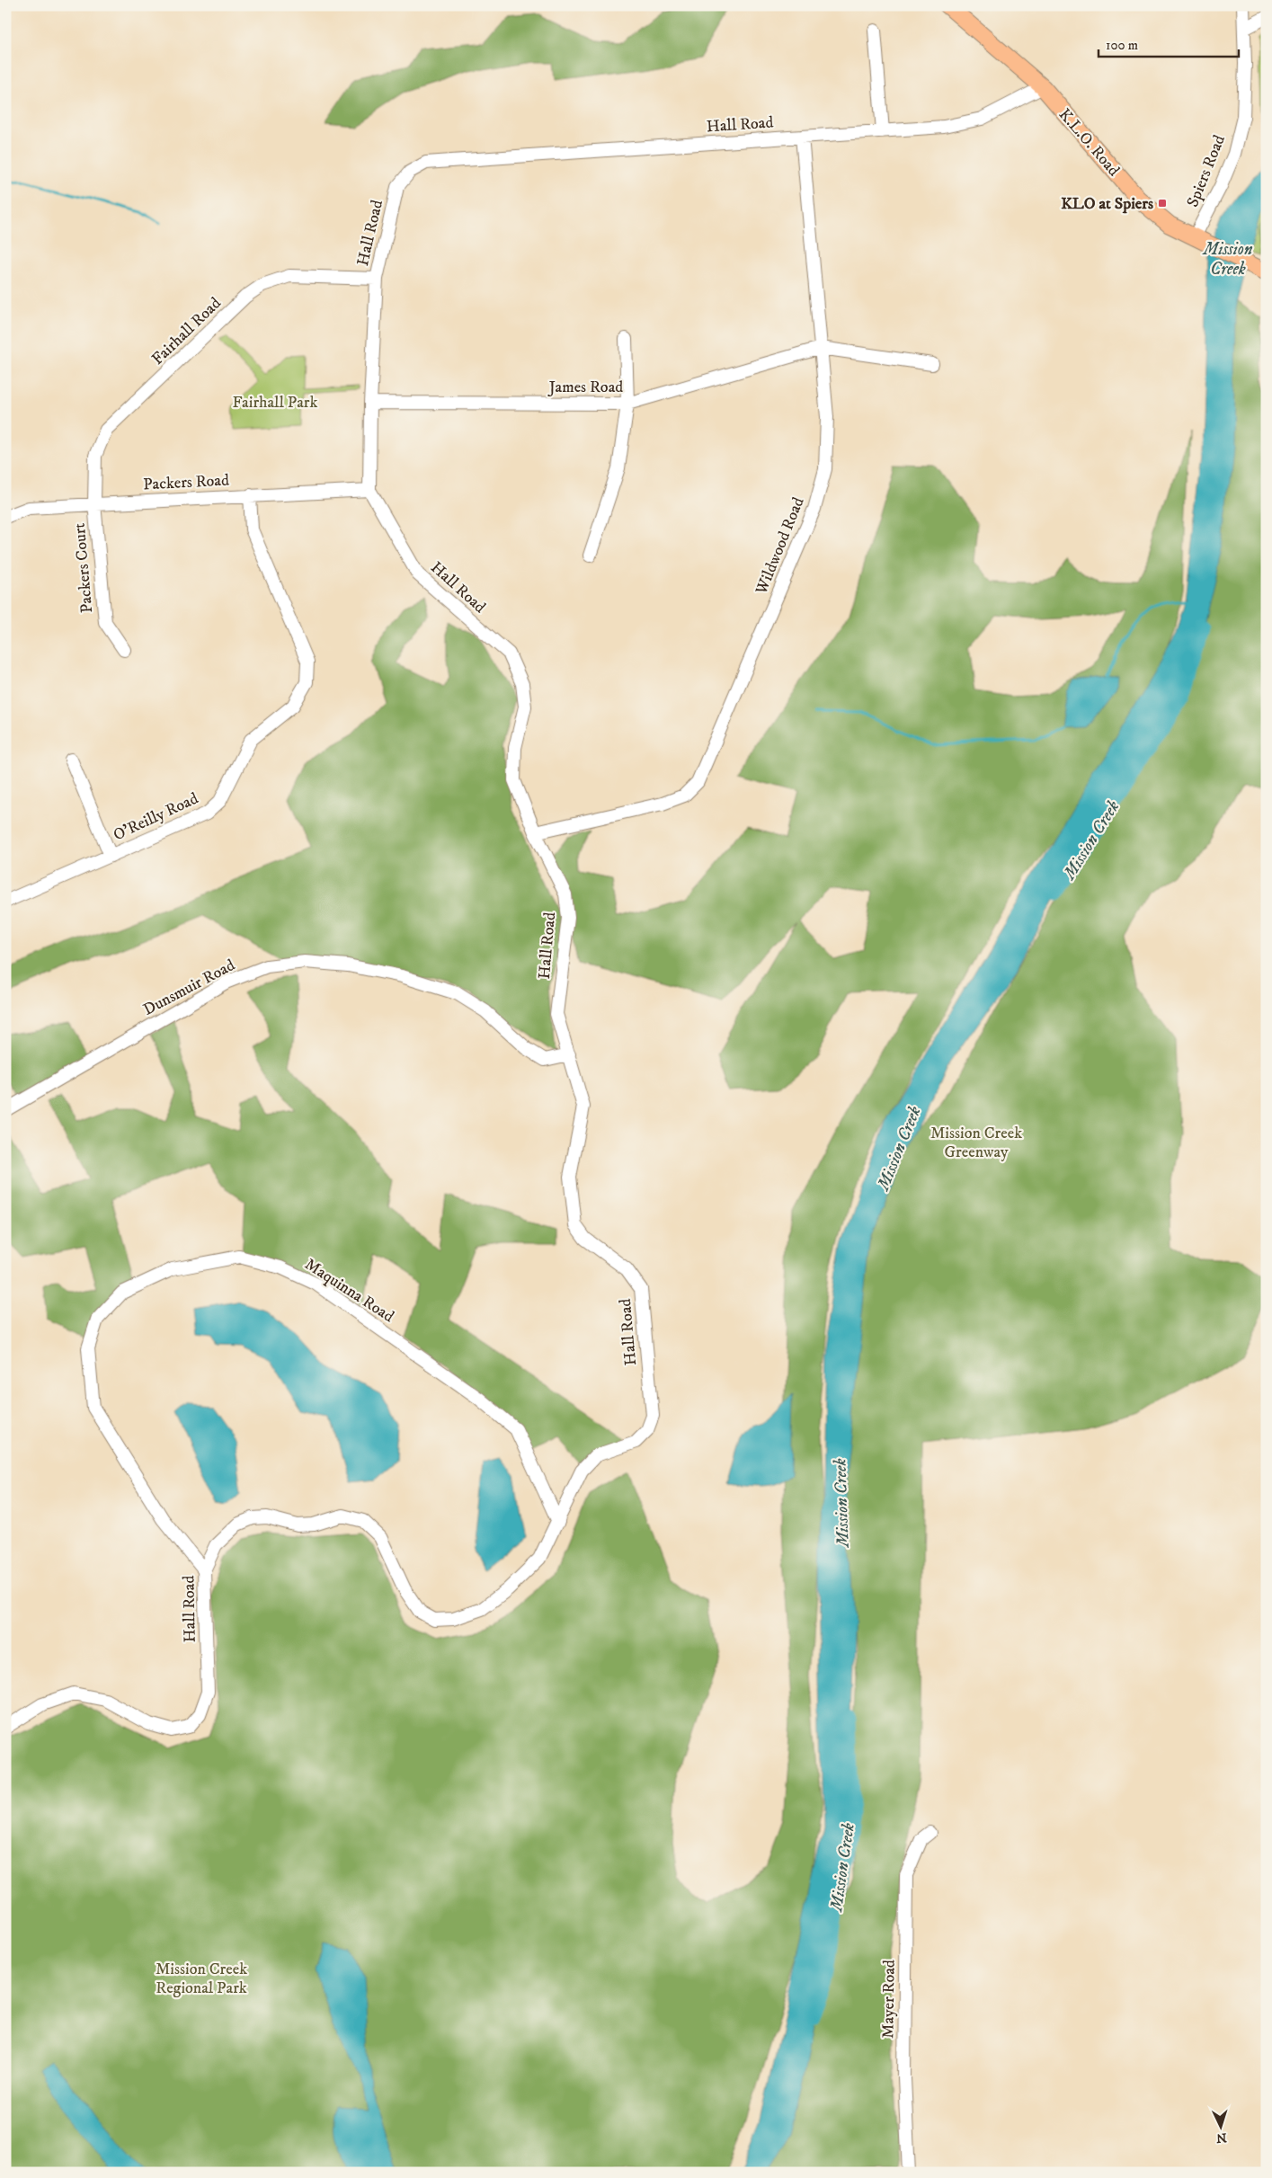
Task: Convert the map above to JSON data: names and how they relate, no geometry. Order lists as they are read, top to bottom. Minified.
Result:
{"streets":{"main road":["K.L.O. Road"],"street":["Hall Road","Spiers Road","Fairhall Road","James Road","Packers Road","Wildwood Road","Packers Court","O'Reilly Road","Dunsmuir Road","Maquinna Road","Mayer Road"]},"crossings":[["Hall Road","K.L.O. Road"],["Hall Road","Fairhall Road"],["Hall Road","James Road"],["Hall Road","Packers Road"],["Hall Road","Wildwood Road"],["Hall Road","Dunsmuir Road"],["Hall Road","Maquinna Road"],["K.L.O. Road","Spiers Road"],["Fairhall Road","Packers Road"],["Fairhall Road","Packers Court"],["James Road","Wildwood Road"],["Packers Road","Packers Court"],["Packers Road","O'Reilly Road"]],"water":["Mission Creek"],"parks":["Fairhall Park","Mission Creek Greenway","Mission Creek Regional Park"],"places":{"transit":["KLO at Spiers"]},"scale_bar":"100 m","north":"bottom"}
